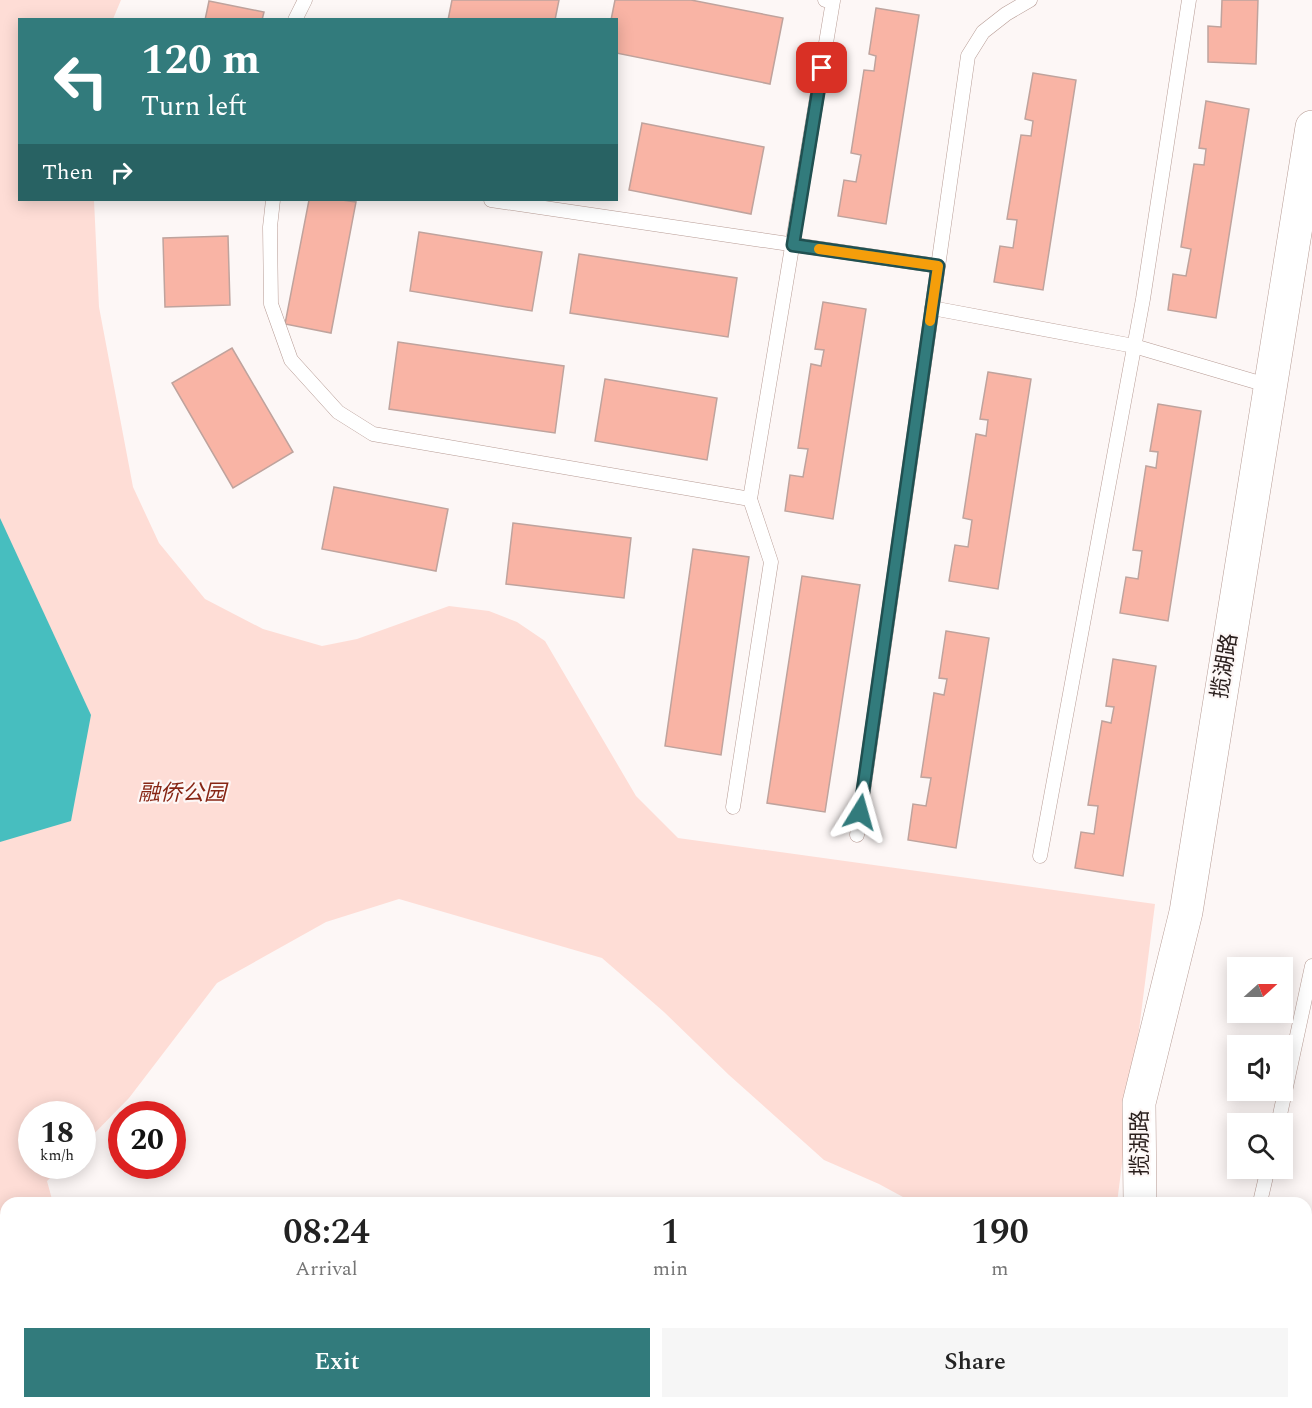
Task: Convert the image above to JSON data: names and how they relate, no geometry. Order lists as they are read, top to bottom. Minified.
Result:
{"streets":{"street":["揽湖路"]},"parks":["融侨公园"],"north":"right","page":{"turn":["120 m","Turn left"],"then":"Then","speed":"18 km/h","limit":"20","eta":["08:24","Arrival","1","min","190","m"],"buttons":["Exit","Share"]}}
